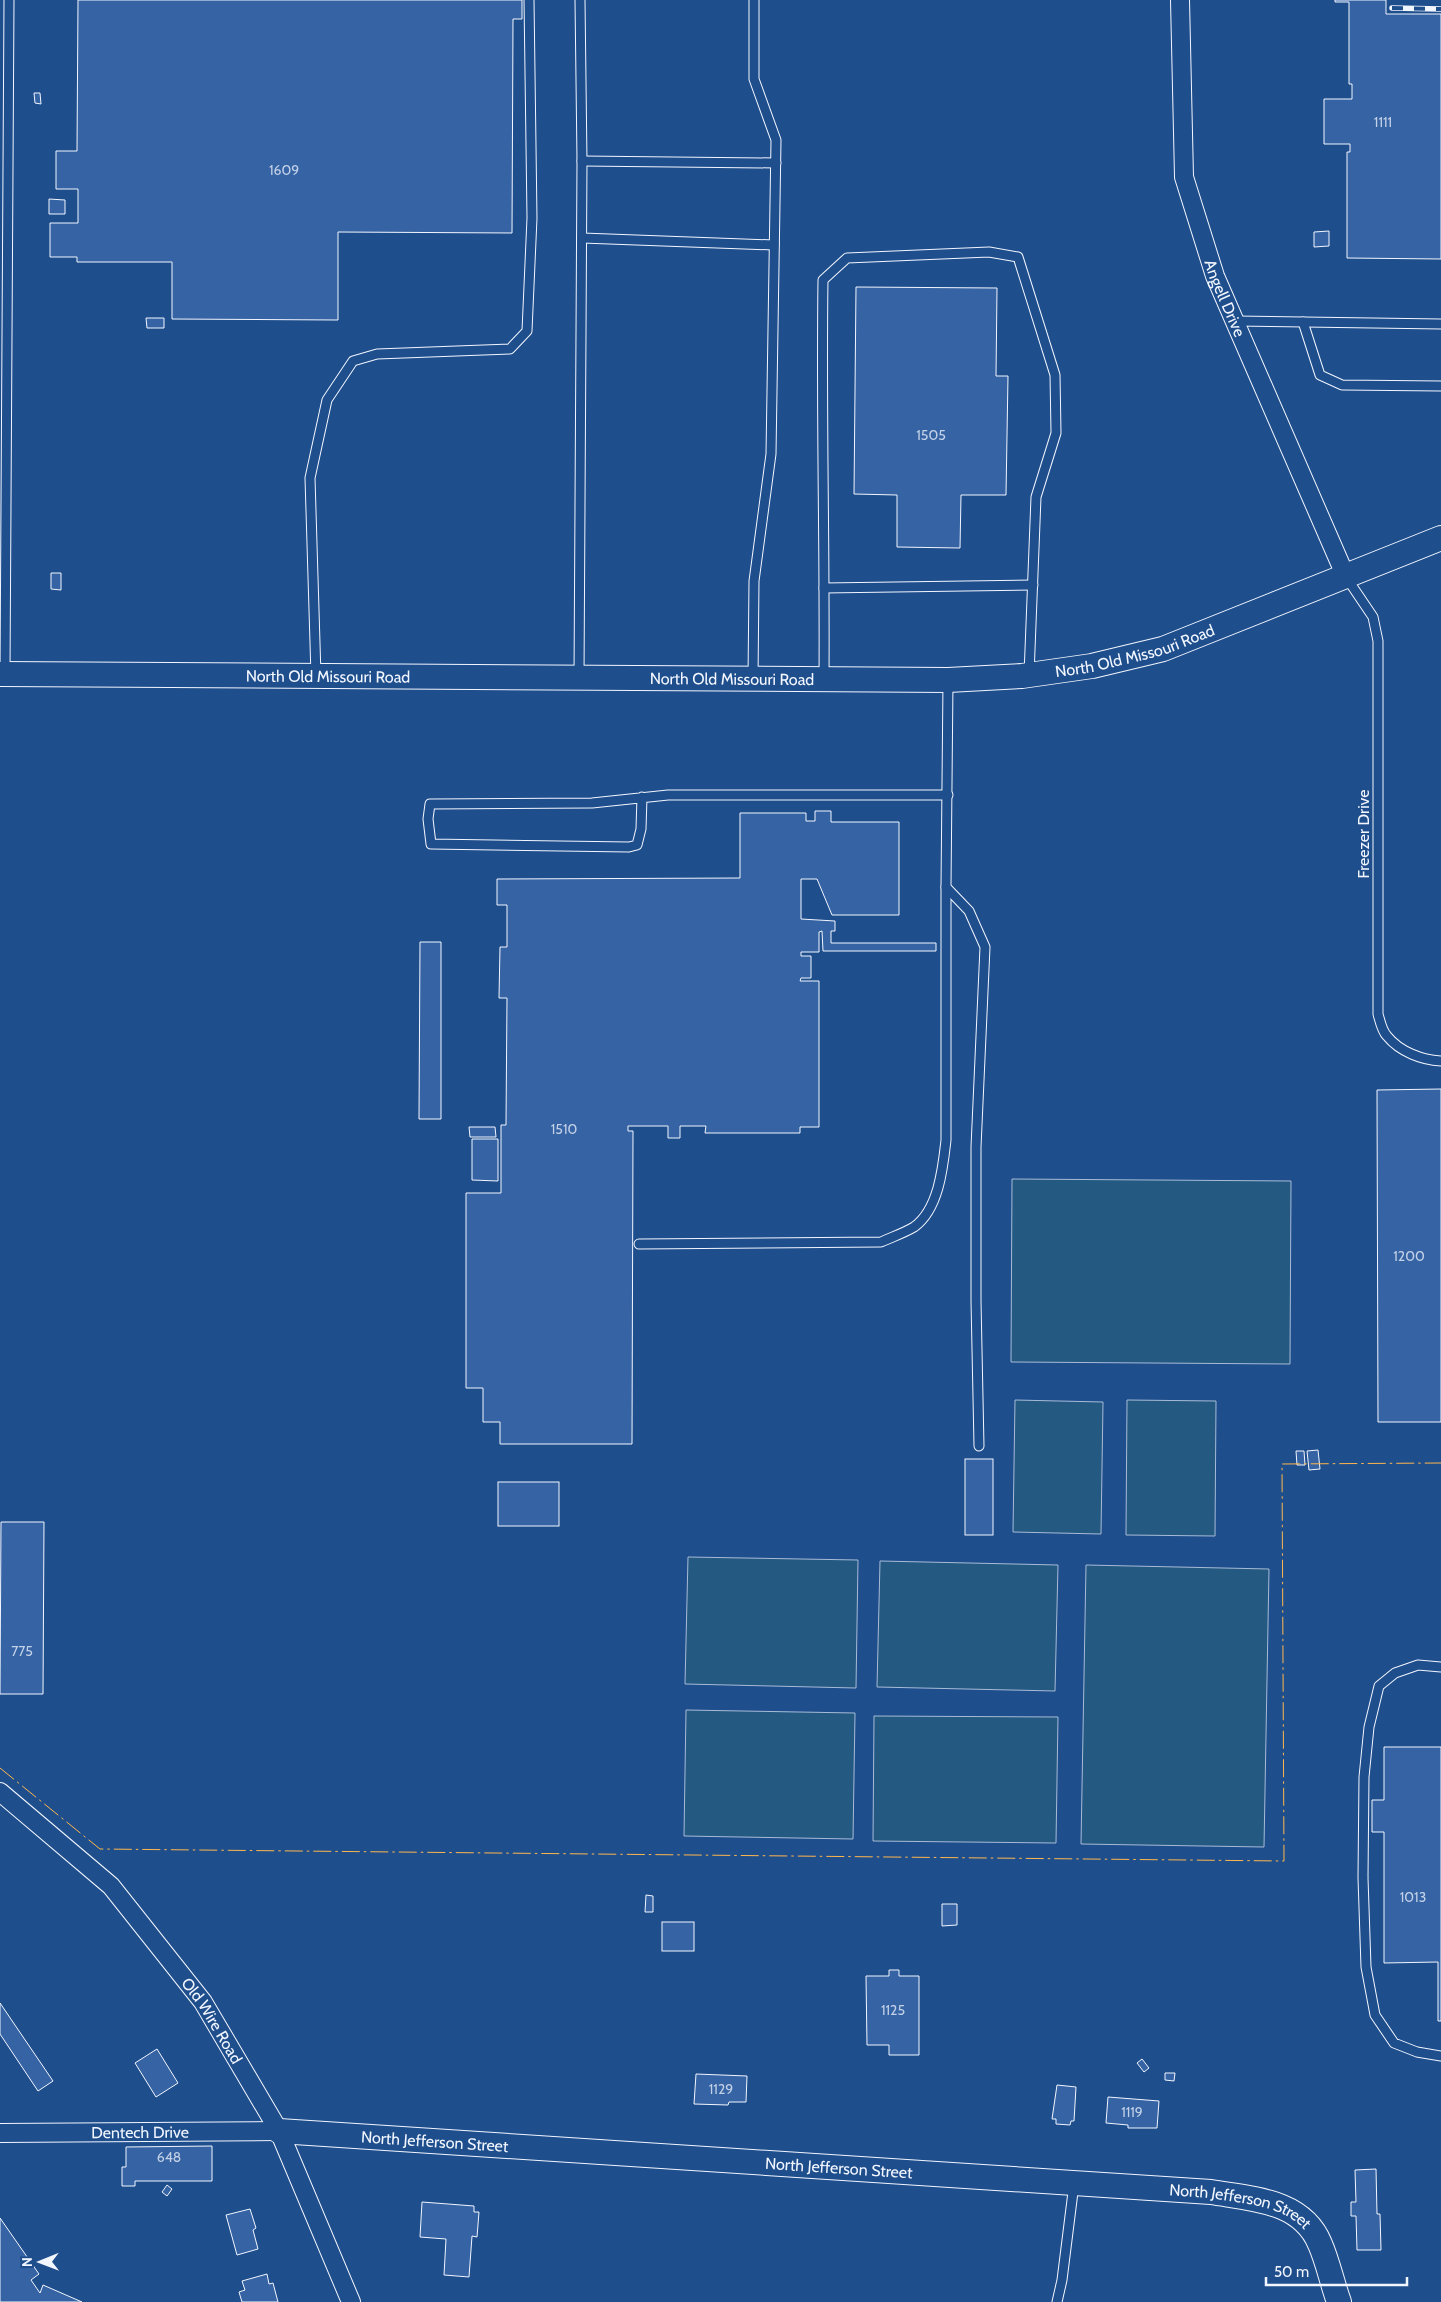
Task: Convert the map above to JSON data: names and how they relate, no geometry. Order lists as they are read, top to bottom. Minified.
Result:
{"streets":{"main road":["North Old Missouri Road","North Jefferson Street"],"street":["Angell Drive","Old Wire Road","Dentech Drive"],"lane":["Freezer Drive"]},"crossings":[["Angell Drive","North Old Missouri Road"],["Angell Drive","Freezer Drive"],["North Old Missouri Road","Freezer Drive"],["Old Wire Road","Dentech Drive"],["Old Wire Road","North Jefferson Street"],["Dentech Drive","North Jefferson Street"]],"house_numbers":["1111","1609","1505","1510","1200","775","1013","1125","1129","1119","648"],"scale_bar":"50 m","north":"left"}
